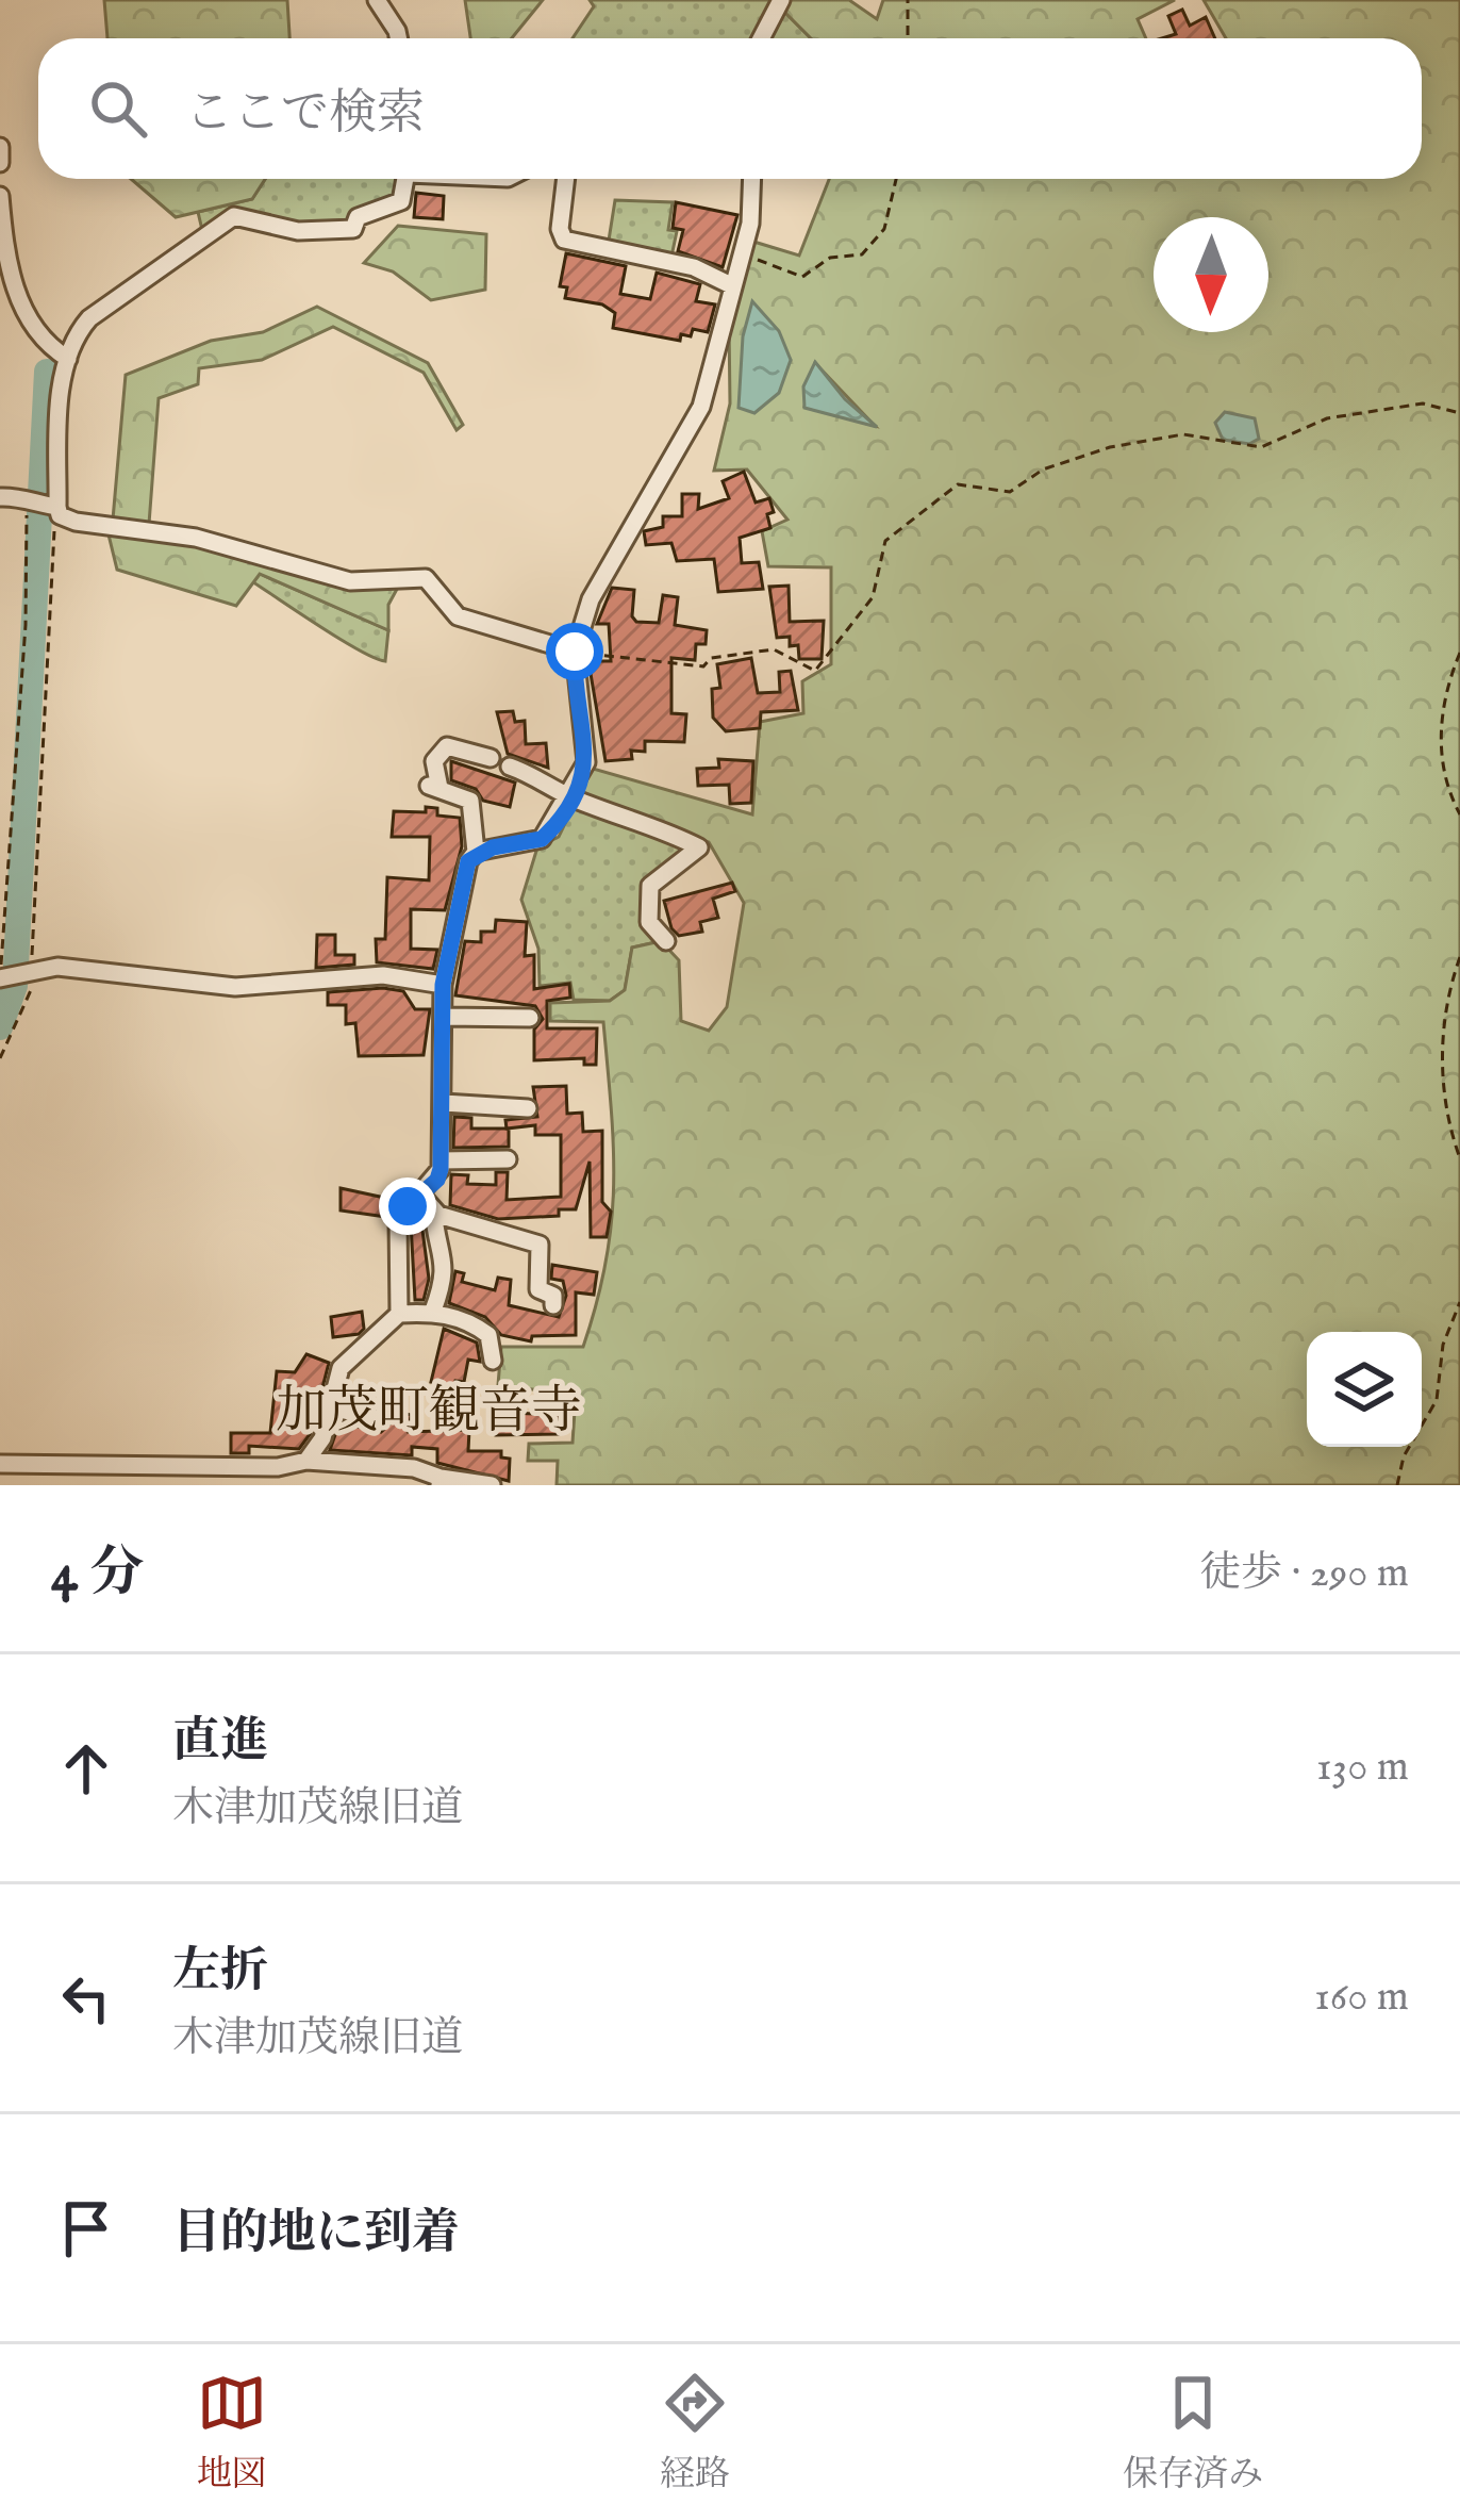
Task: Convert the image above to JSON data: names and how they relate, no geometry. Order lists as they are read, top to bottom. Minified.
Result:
{"districts":["加茂町観音寺"],"north":"bottom","page":{"search":"ここで検索","heading":["4 分","徒歩 · 290 m"],"list":[["直進","木津加茂線旧道","130 m"],["左折","木津加茂線旧道","160 m"],"目的地に到着"],"nav":["地図","経路","保存済み"]}}
